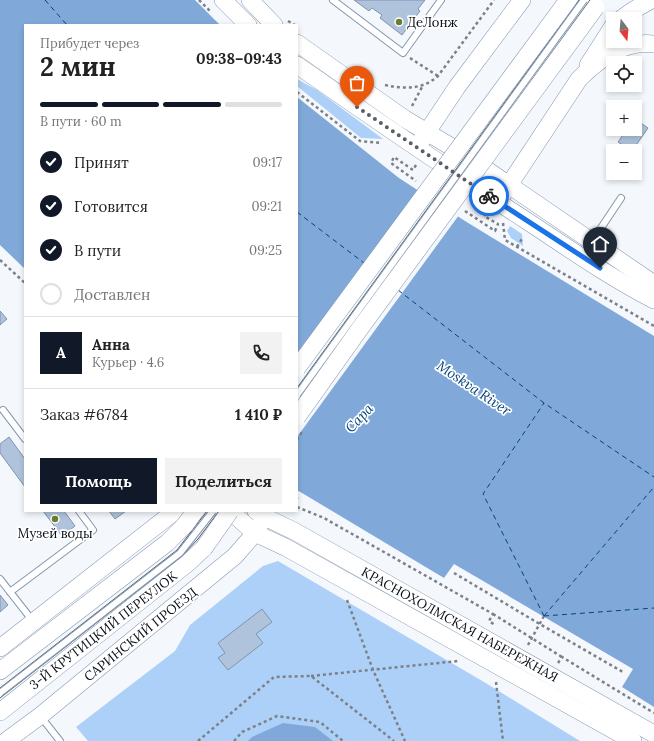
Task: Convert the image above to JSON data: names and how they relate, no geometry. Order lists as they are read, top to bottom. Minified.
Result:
{"streets":{"main road":["КРАСНОХОЛМСКАЯ НАБЕРЕЖНАЯ","3-Й КРУТИЦКИЙ ПЕРЕУЛОК","САРИНСКИЙ ПРОЕЗД"]},"crossings":[["КРАСНОХОЛМСКАЯ НАБЕРЕЖНАЯ","САРИНСКИЙ ПРОЕЗД"]],"water":["Moskva River","Сара"],"places":["ДеЛонж","Музей воды"],"north":"bottom","page":{"map_buttons":["+","−"],"heading":["2 мин","Прибудет через","09:38–09:43"],"panel":["Анна","Курьер · 4.6","Заказ #6784","1 410 ₽"],"bar":"В пути · 60 m","list":[["Принят","09:17"],["Готовится","09:21"],["В пути","09:25"],"Доставлен"],"round":"А","buttons":["Помощь","Поделиться"]}}
